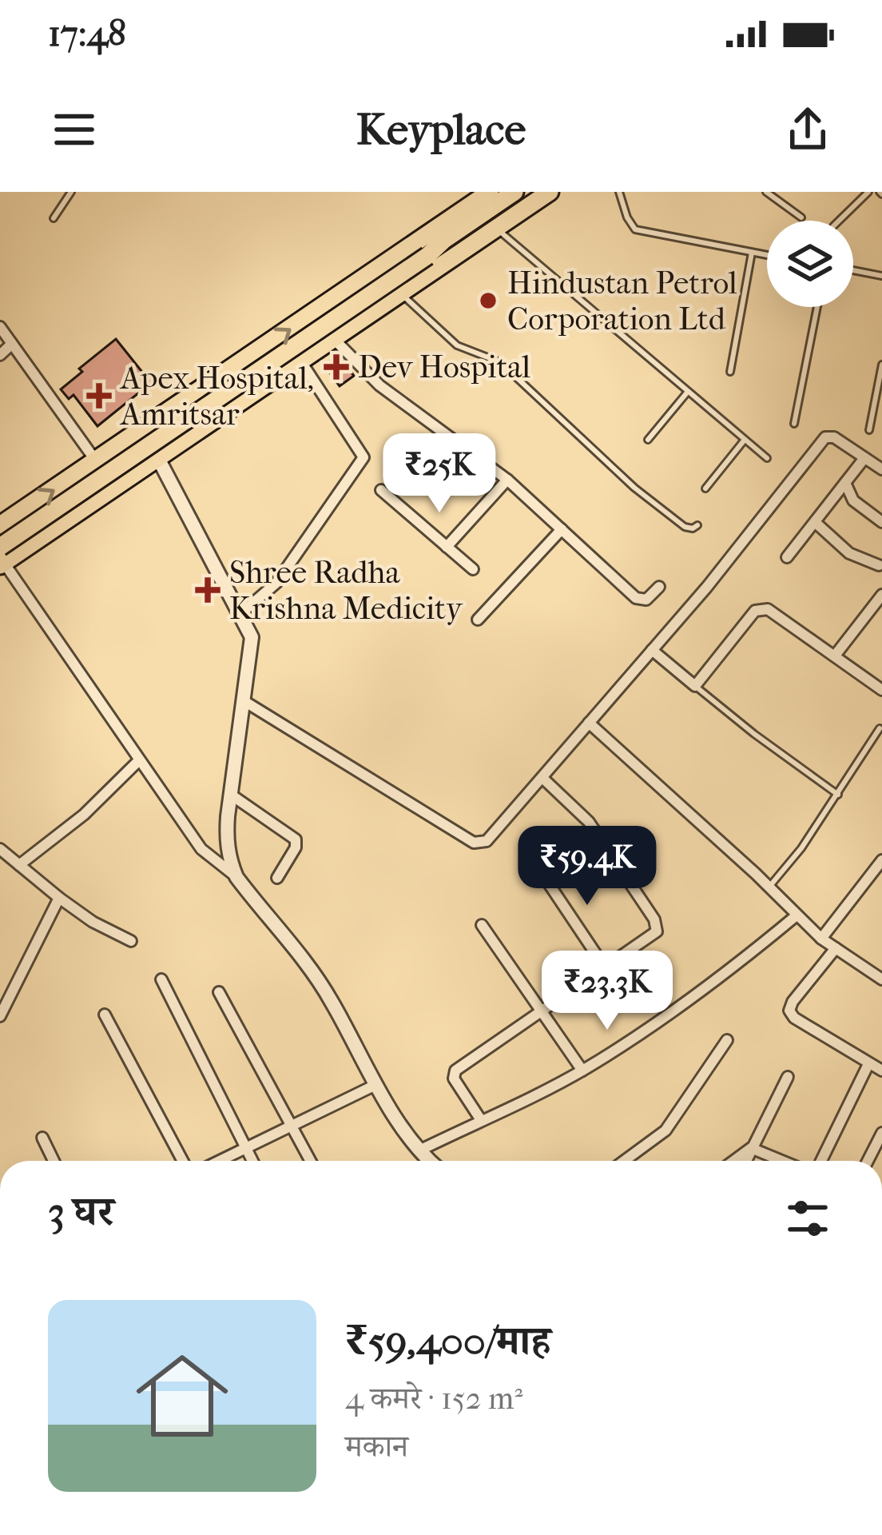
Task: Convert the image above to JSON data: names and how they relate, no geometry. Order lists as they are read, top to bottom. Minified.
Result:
{"places":{"other":["Hindustan Petrol Corporation Ltd"],"health":["Dev Hospital","Apex Hospital, Amritsar","Shree Radha Krishna Medicity"]},"page":{"status":"17:48","header":"Keyplace","price":["₹25K","₹59.4K","₹23.3K"],"heading":"3 घर","list":[{"name":"₹59,400/माह","note":"4 कमरे · 152 m² · मकान"}]}}
